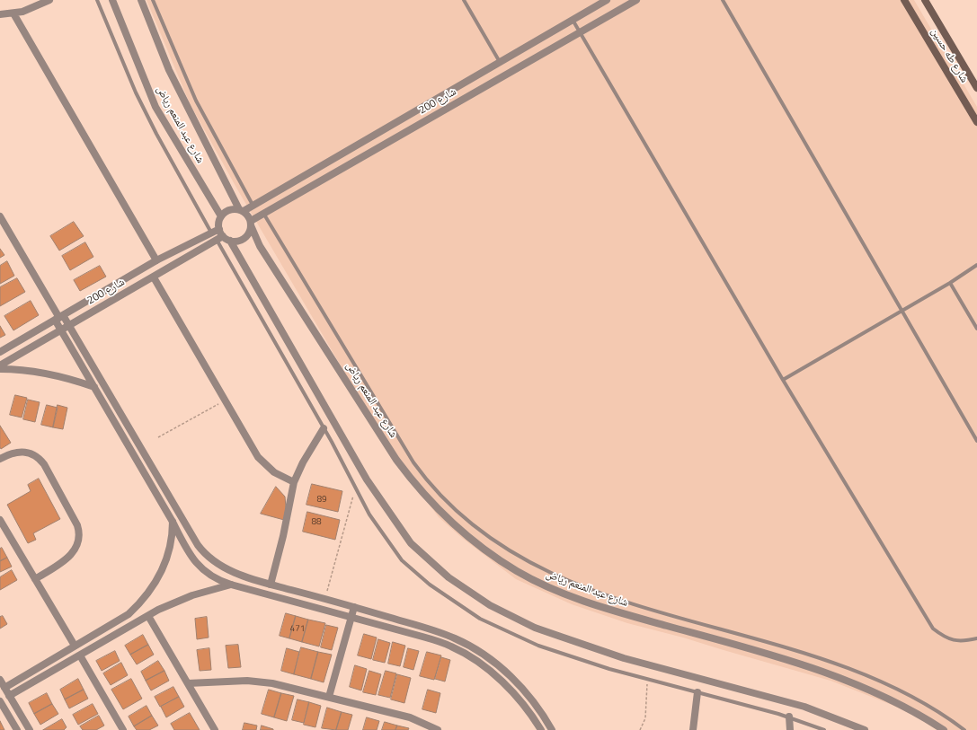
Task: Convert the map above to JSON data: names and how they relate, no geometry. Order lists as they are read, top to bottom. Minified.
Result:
{"streets":{"main road":["شارع طه حسين"],"street":["شارع 200","شارع عبد المنعم رياض"]},"crossings":[["شارع 200","شارع عبد المنعم رياض"]],"house_numbers":["89","88","471"]}
